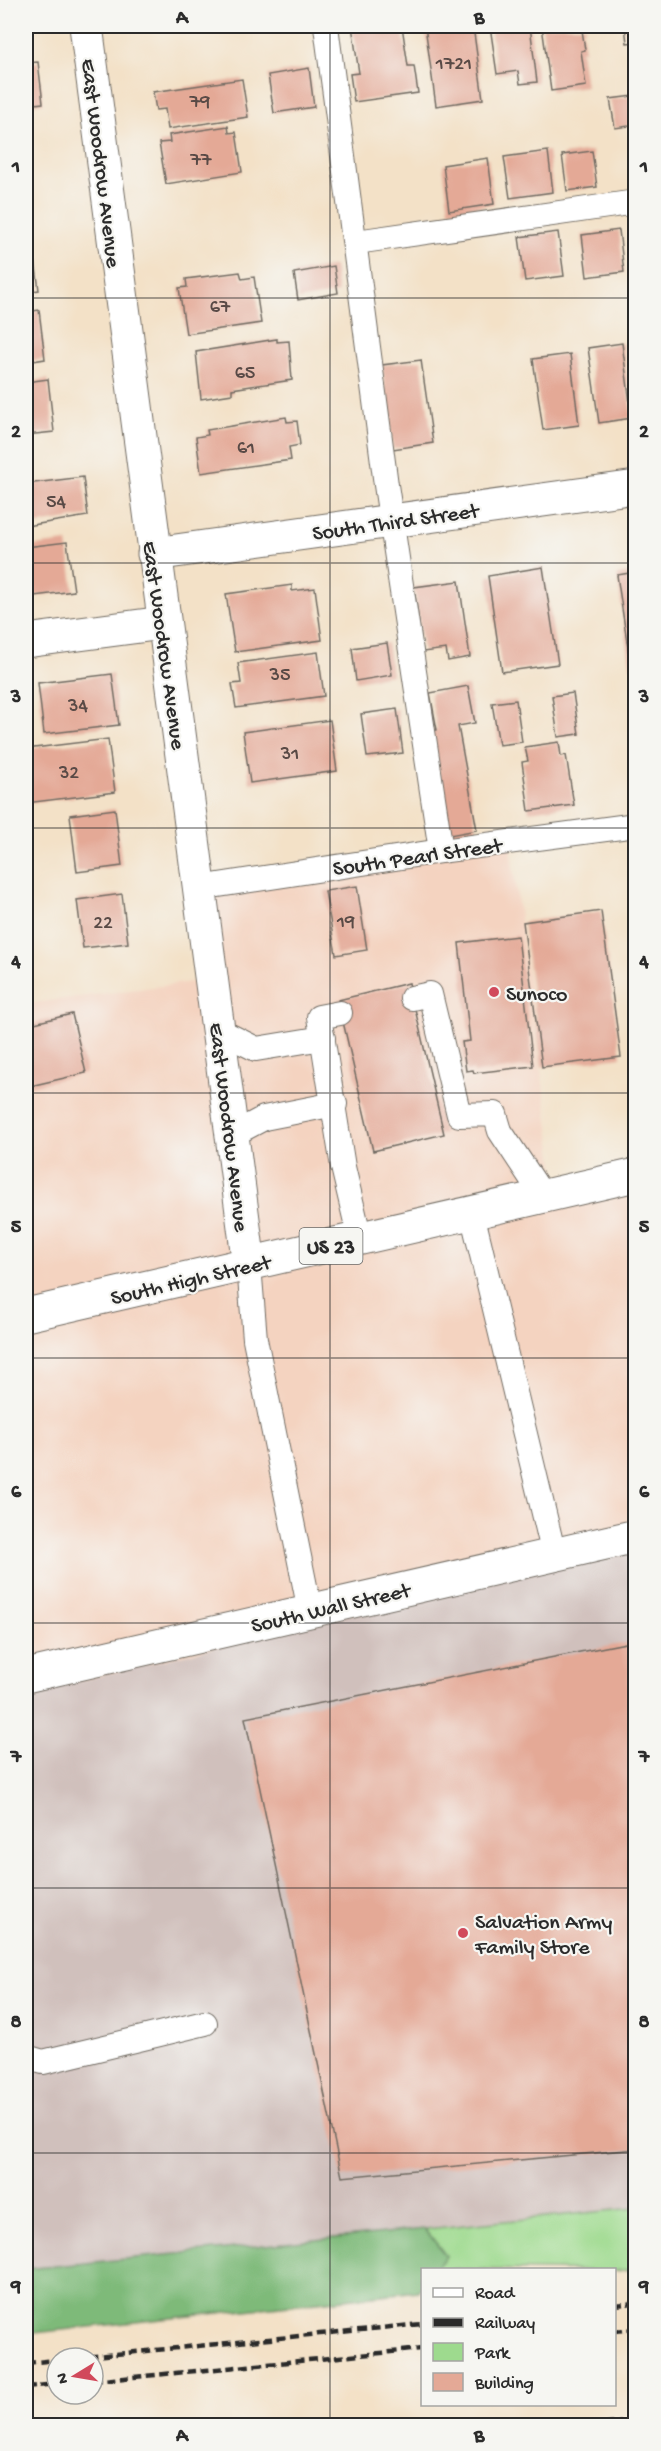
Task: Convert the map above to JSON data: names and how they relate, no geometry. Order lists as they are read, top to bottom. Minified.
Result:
{"streets":{"street":["East Woodrow Avenue","South Third Street","US 23","South High Street","South Wall Street"],"lane":["South Pearl Street"]},"crossings":[["East Woodrow Avenue","South Third Street"],["East Woodrow Avenue","South Pearl Street"],["East Woodrow Avenue","South High Street"]],"places":["Sunoco","Salvation Army Family Store"],"house_numbers":["1721","79","77","67","65","61","54","35","34","31","32","19","22"],"legend":["Road","Railway","Park","Building"],"north":"left","grid":{"columns":["A","B"],"rows":["1","2","3","4","5","6","7","8","9"]}}
